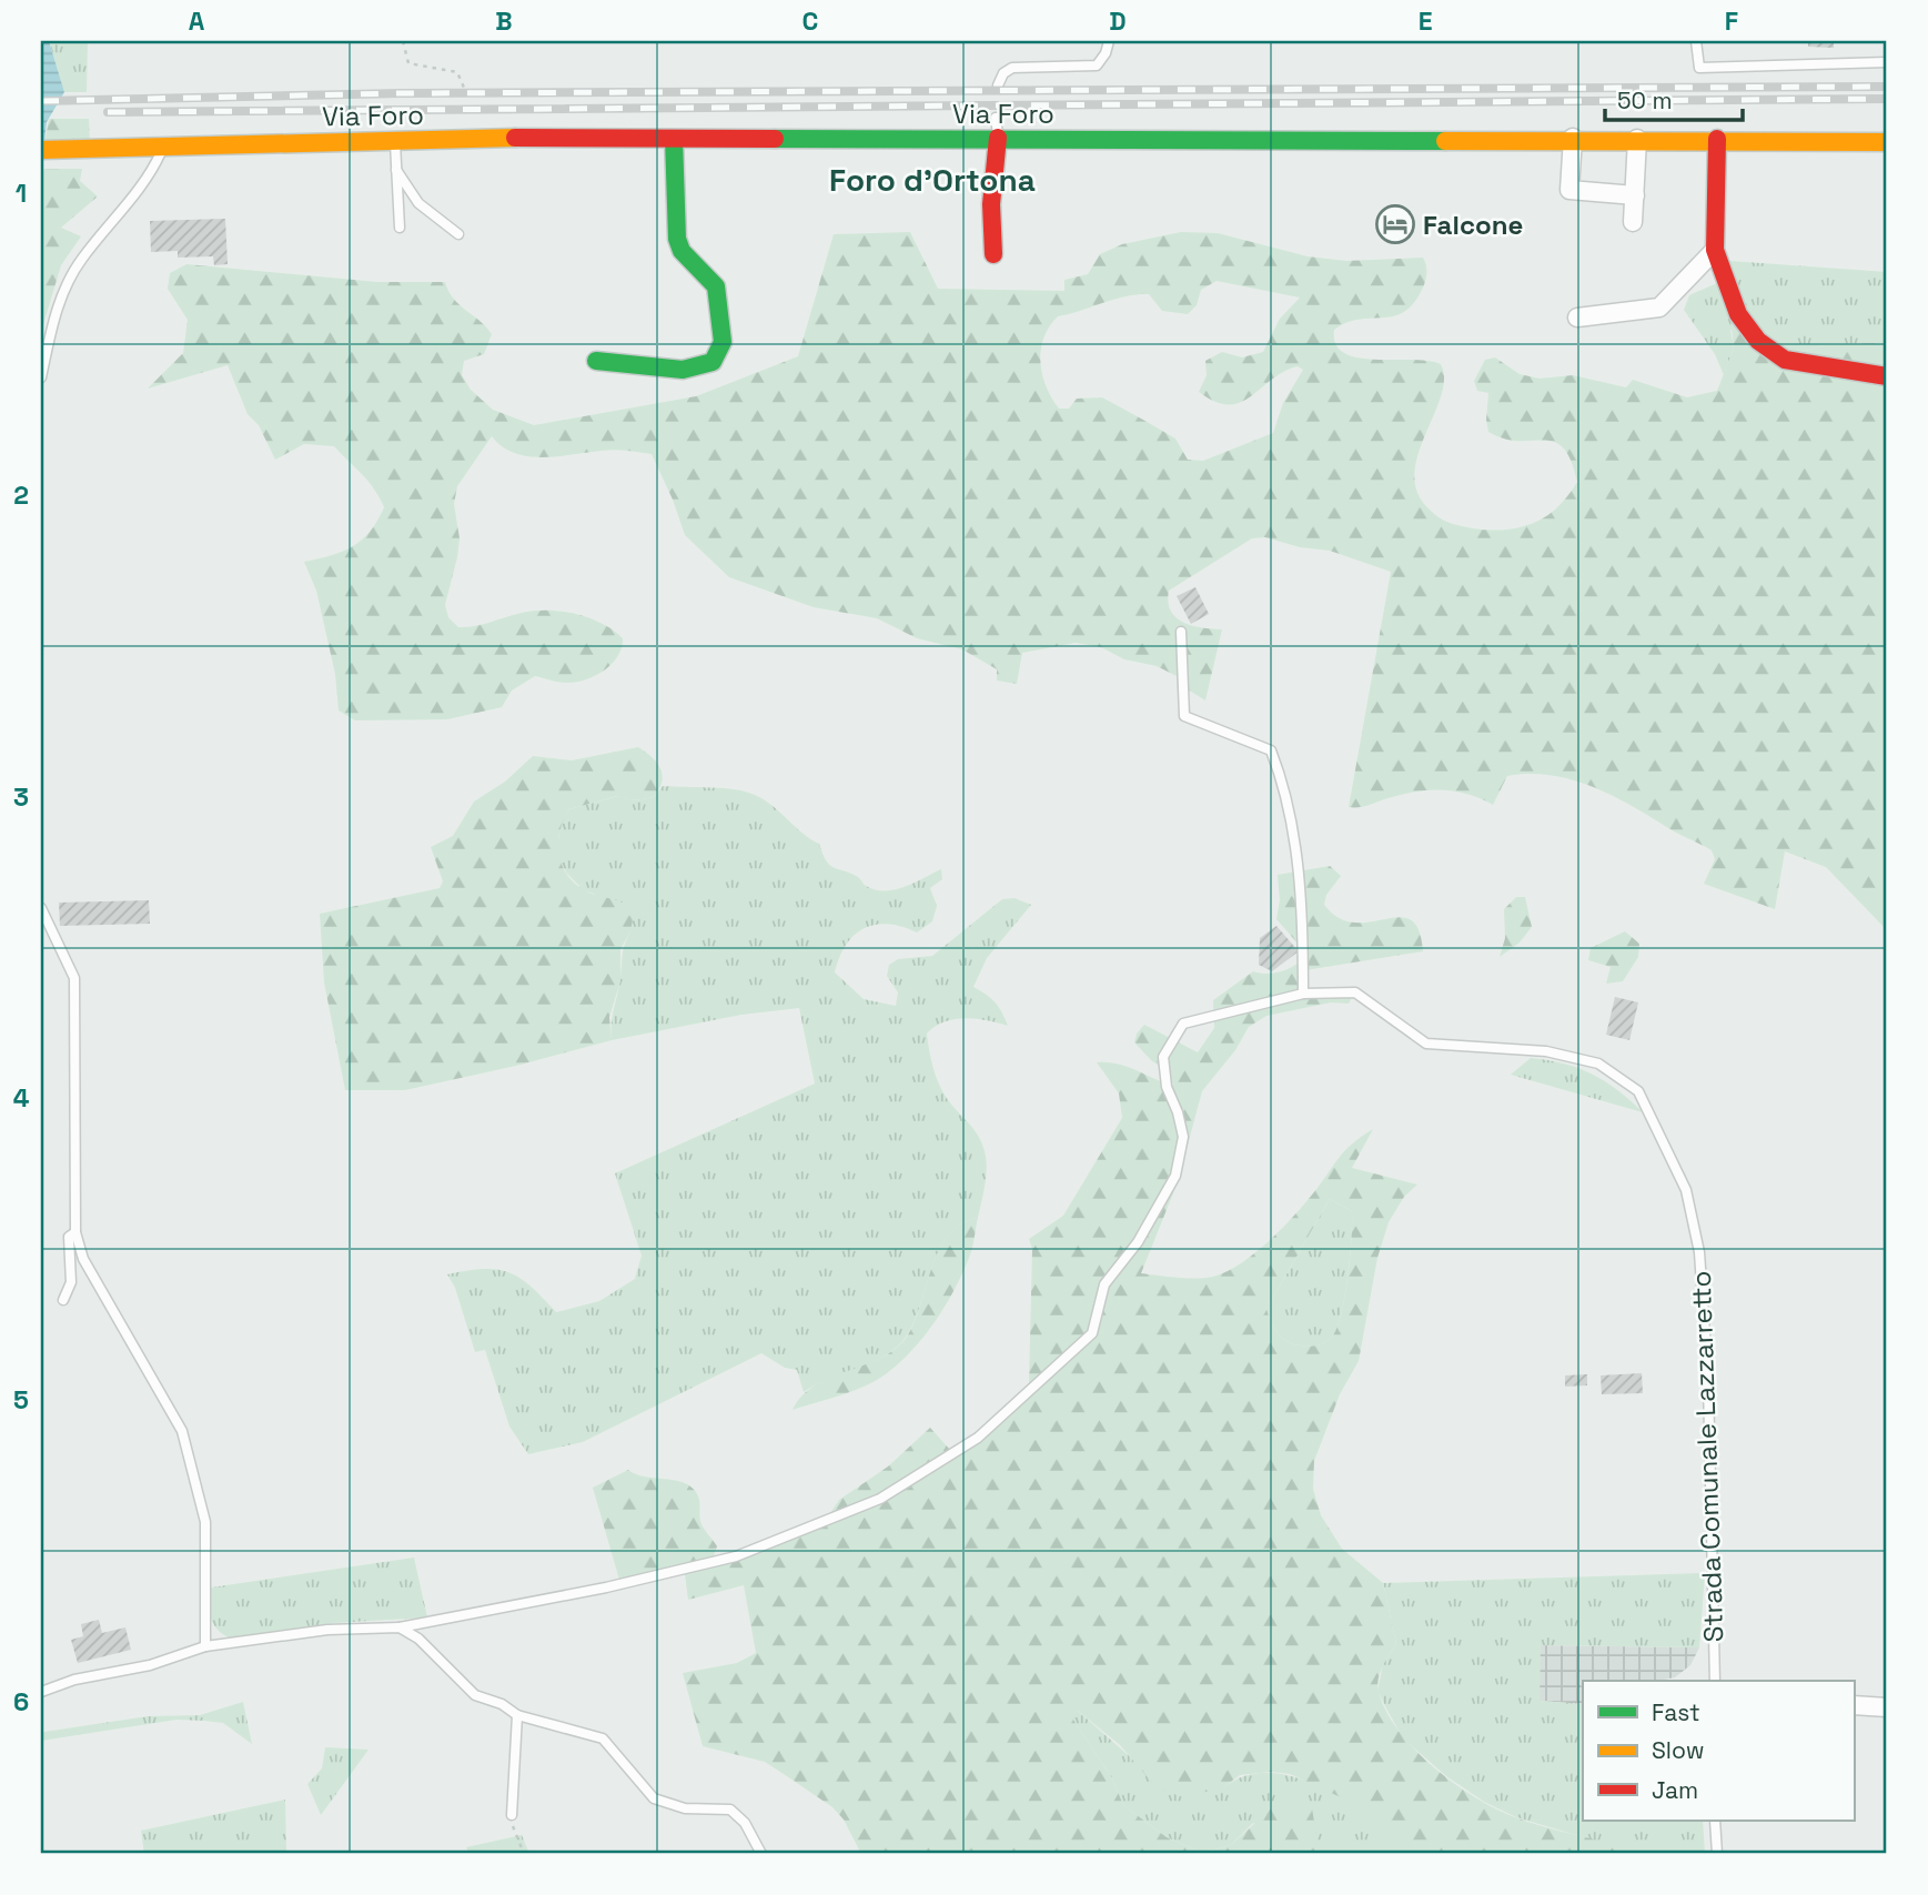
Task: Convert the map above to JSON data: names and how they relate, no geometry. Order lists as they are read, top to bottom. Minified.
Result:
{"streets":{"main road":["Via Foro"],"lane":["Strada Comunale Lazzarretto"]},"districts":["Foro d'Ortona"],"places":{"hotel":["Falcone"]},"legend":["Fast","Slow","Jam"],"scale_bar":"50 m","grid":{"columns":["A","B","C","D","E","F"],"rows":["1","2","3","4","5","6"]}}
